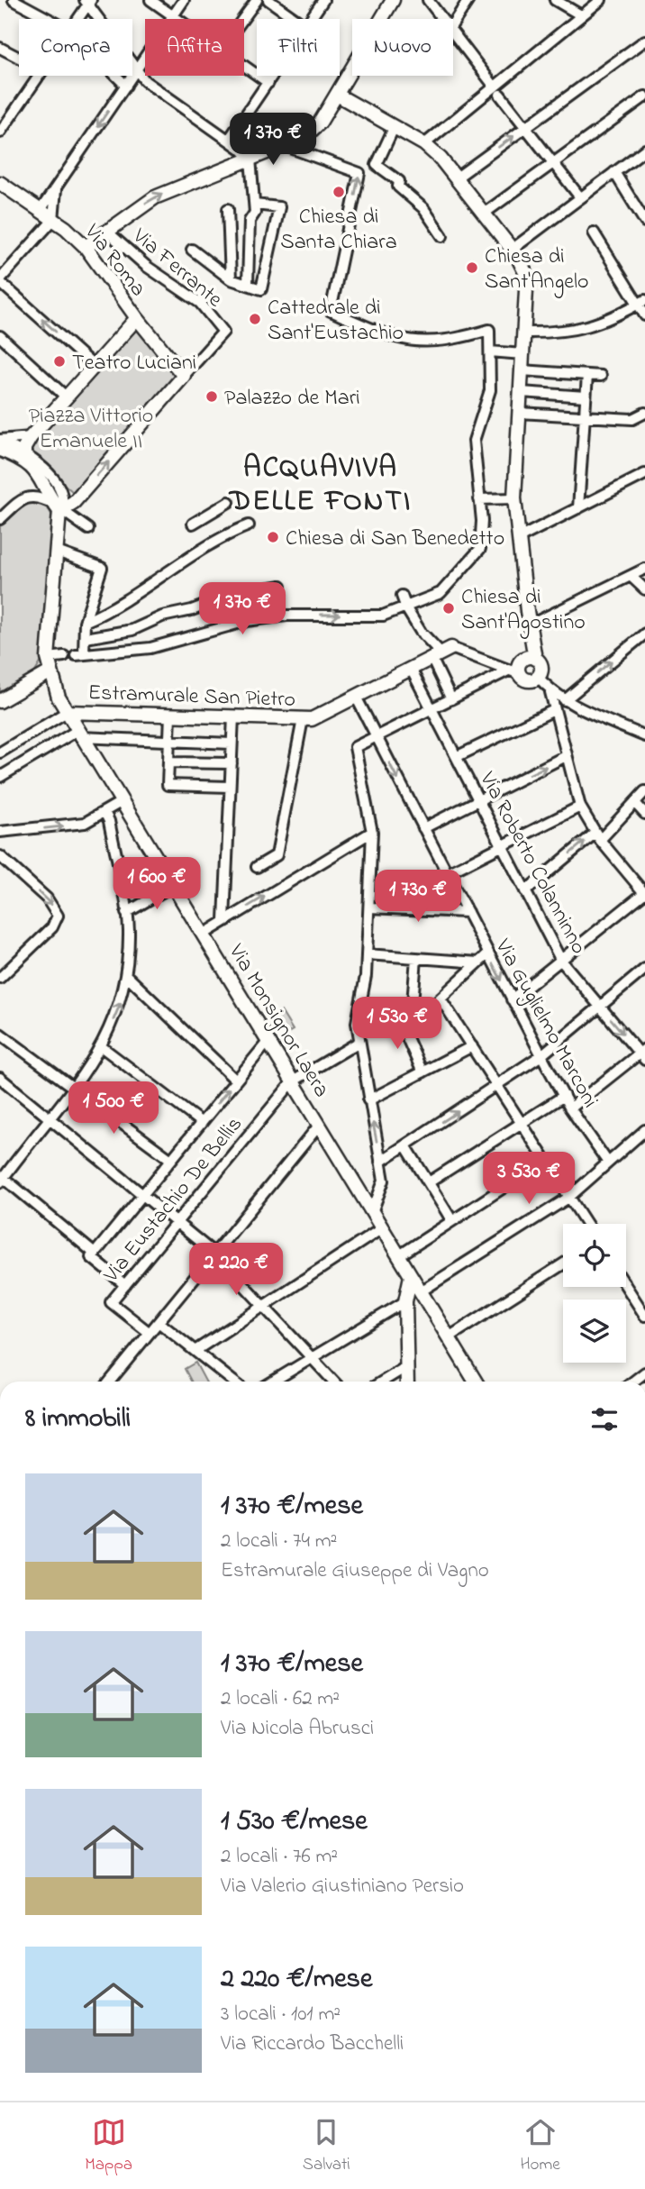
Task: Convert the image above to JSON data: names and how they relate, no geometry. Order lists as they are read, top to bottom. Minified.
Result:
{"streets":{"street":["Via Roma","Via Ferrante","Estramurale San Pietro","Via Roberto Colanninno","Via Monsignor Laera","Via Guglielmo Marconi","Via Eustachio De Bellis"]},"crossings":[["Via Roma","Via Ferrante"],["Estramurale San Pietro","Via Roberto Colanninno"],["Estramurale San Pietro","Via Monsignor Laera"],["Estramurale San Pietro","Via Guglielmo Marconi"],["Via Monsignor Laera","Via Eustachio De Bellis"]],"districts":["ACQUAVIVA DELLE FONTI"],"parks":["Piazza Vittorio Emanuele II"],"places":["Chiesa di Santa Chiara","Chiesa di Sant'Angelo","Cattedrale di Sant'Eustachio","Teatro Luciani","Palazzo de Mari","Chiesa di San Benedetto","Chiesa di Sant'Agostino"],"page":{"chip":["Compra","Affitta","Filtri","Nuovo"],"price":["1 370 €","1 370 €","1 600 €","1 730 €","1 530 €","1 500 €","3 530 €","2 220 €"],"heading":"8 immobili","list":[{"name":"1 370 €/mese","note":"2 locali · 74 m² · Estramurale Giuseppe di Vagno"},{"name":"1 370 €/mese","note":"2 locali · 62 m² · Via Nicola Abrusci"},{"name":"1 530 €/mese","note":"2 locali · 76 m² · Via Valerio Giustiniano Persio"},{"name":"2 220 €/mese","note":"3 locali · 101 m² · Via Riccardo Bacchelli"}],"tabs":["Mappa","Salvati","Home"]}}
